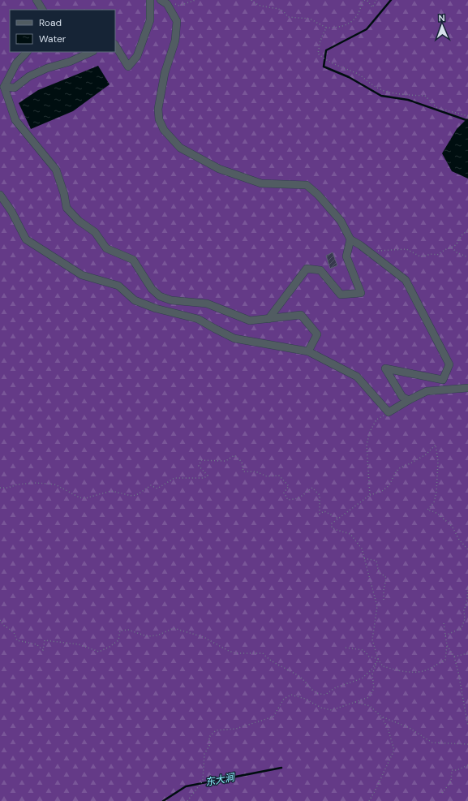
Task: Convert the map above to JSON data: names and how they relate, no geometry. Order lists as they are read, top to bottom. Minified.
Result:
{"water":["东大涧"],"legend":["Road","Water"],"north":"top"}
